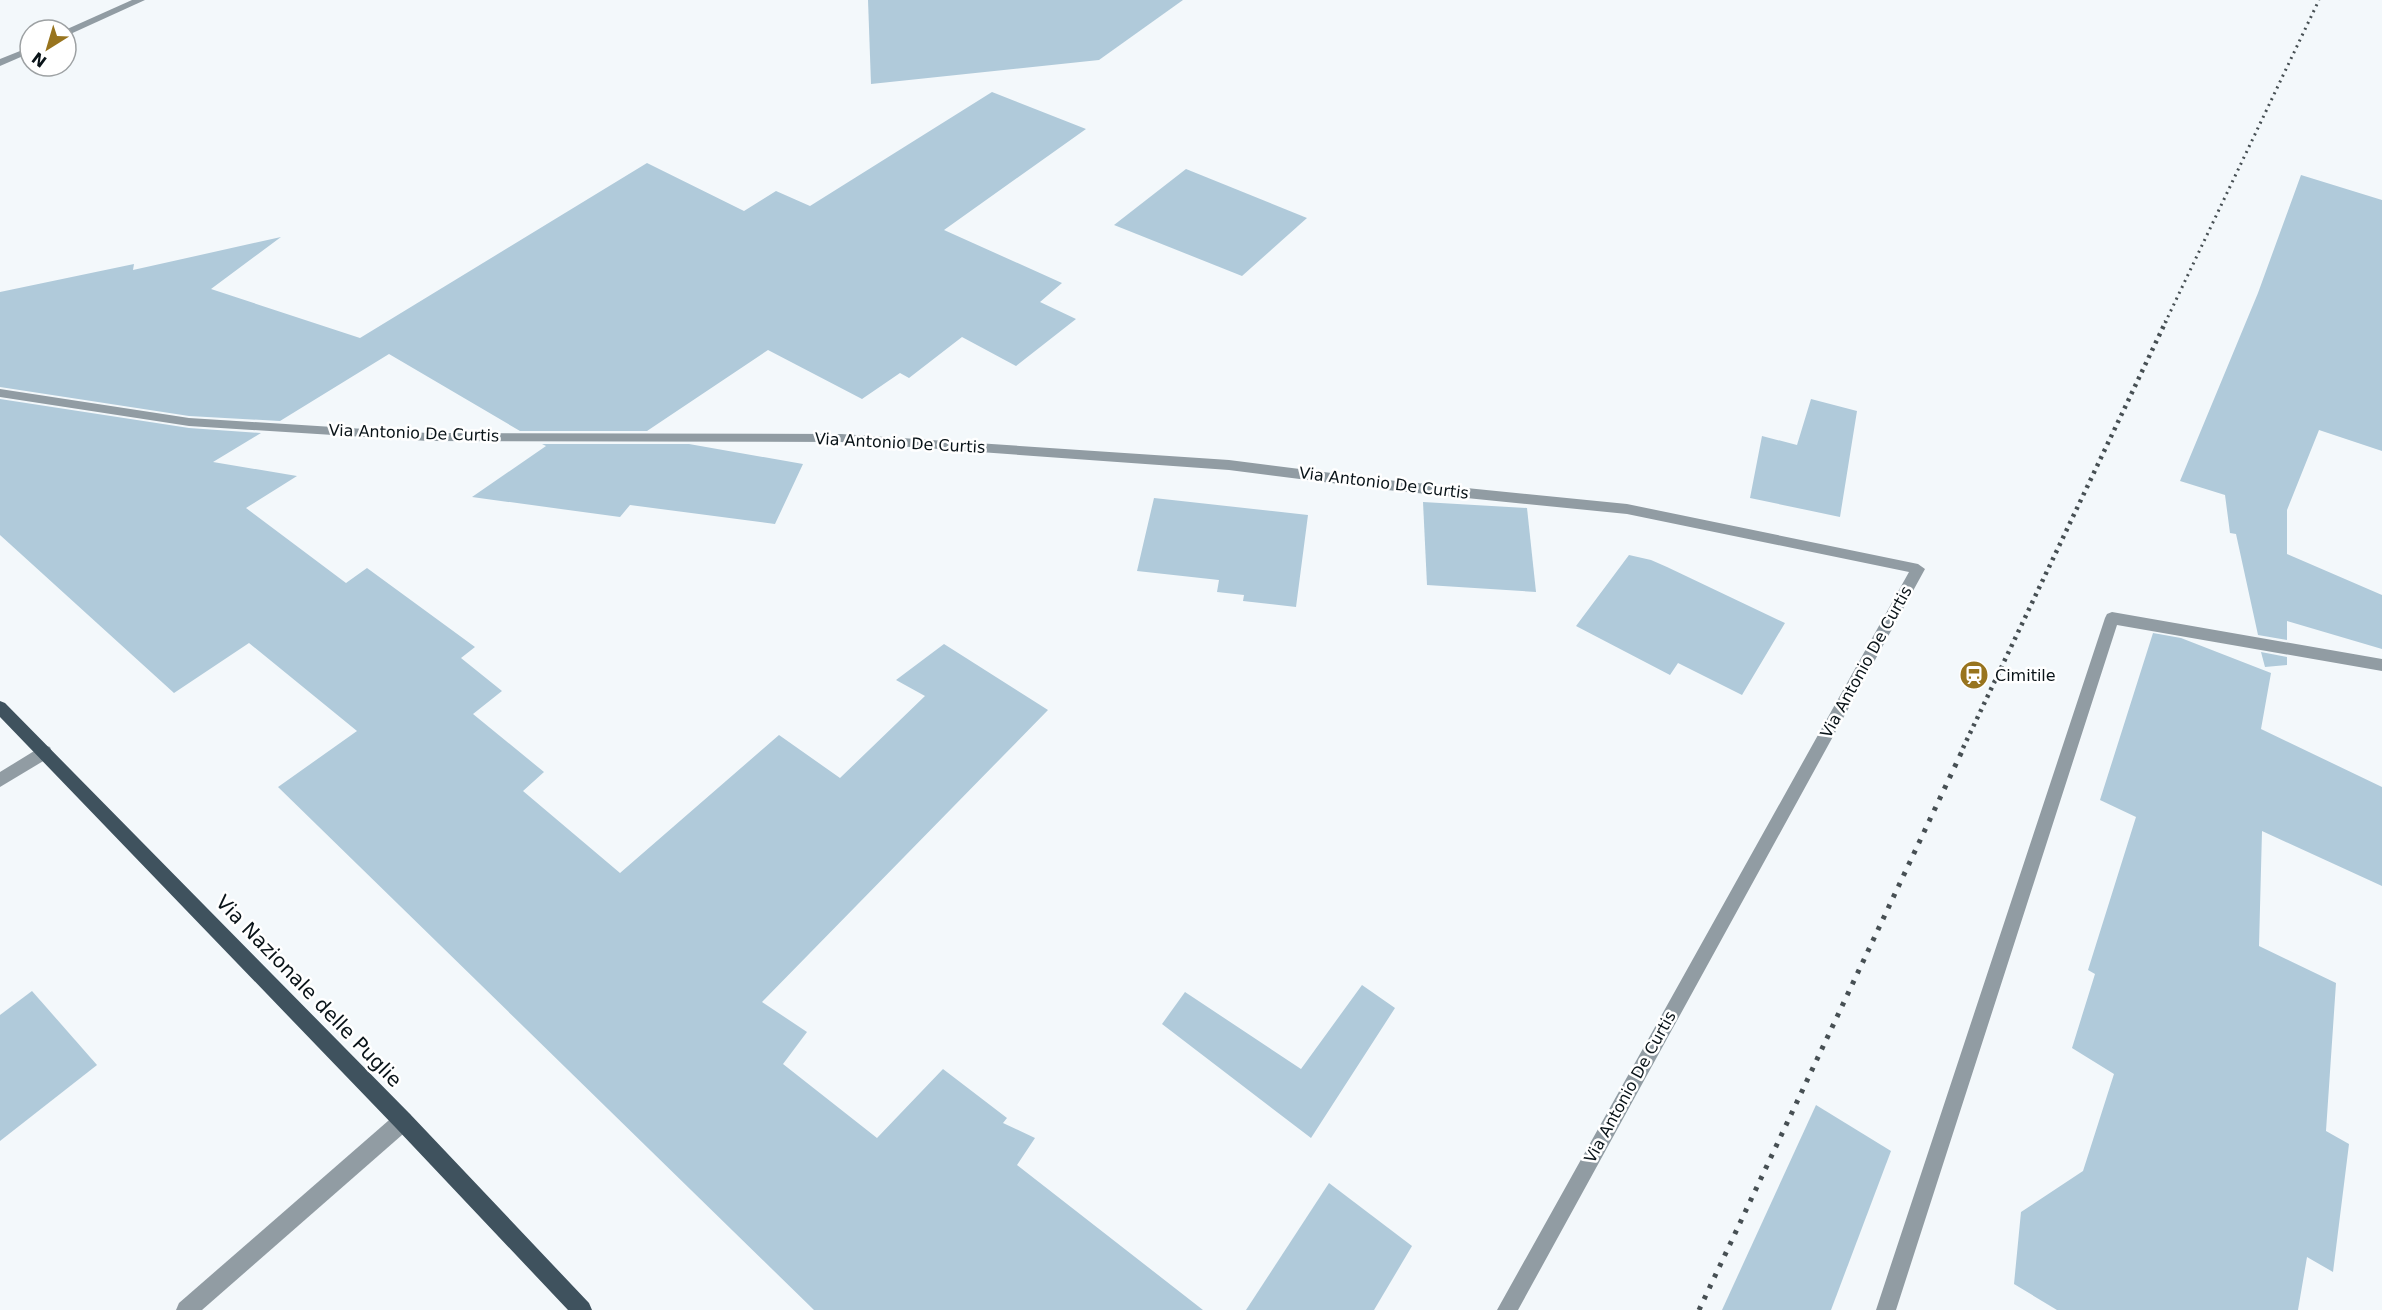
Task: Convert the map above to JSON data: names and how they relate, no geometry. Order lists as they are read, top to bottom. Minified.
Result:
{"streets":{"main road":["Via Nazionale delle Puglie"],"street":["Via Antonio De Curtis"]},"places":{"station":["Cimitile"]},"north":"bottom left"}
